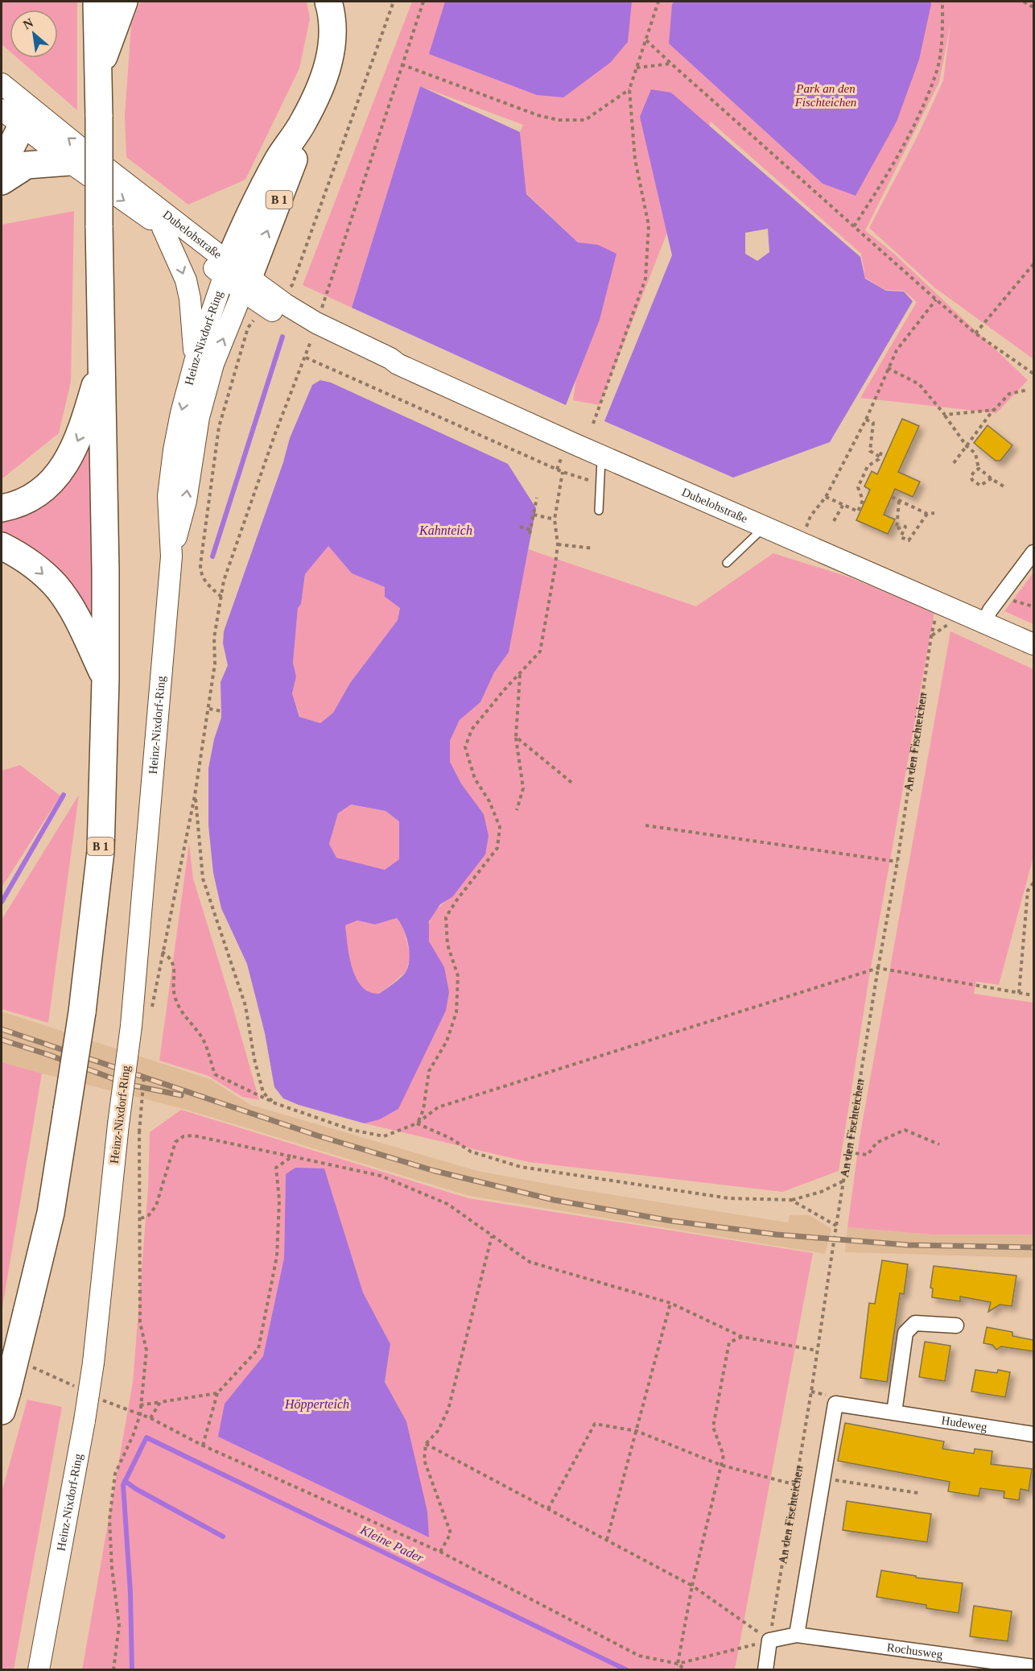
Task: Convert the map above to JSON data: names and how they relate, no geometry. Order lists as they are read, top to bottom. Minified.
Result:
{"streets":{"highway":["B 1"],"main road":["Dubelohstraße","Heinz-Nixdorf-Ring"],"street":["An den Fischteichen","Hudeweg","Rochusweg"]},"crossings":[["B 1","Dubelohstraße"],["B 1","Heinz-Nixdorf-Ring"],["Dubelohstraße","Heinz-Nixdorf-Ring"],["An den Fischteichen","Hudeweg"],["An den Fischteichen","Rochusweg"]],"water":["Kahnteich","Höpperteich","Kleine Pader"],"parks":["Park an den Fischteichen"],"north":"top left"}
